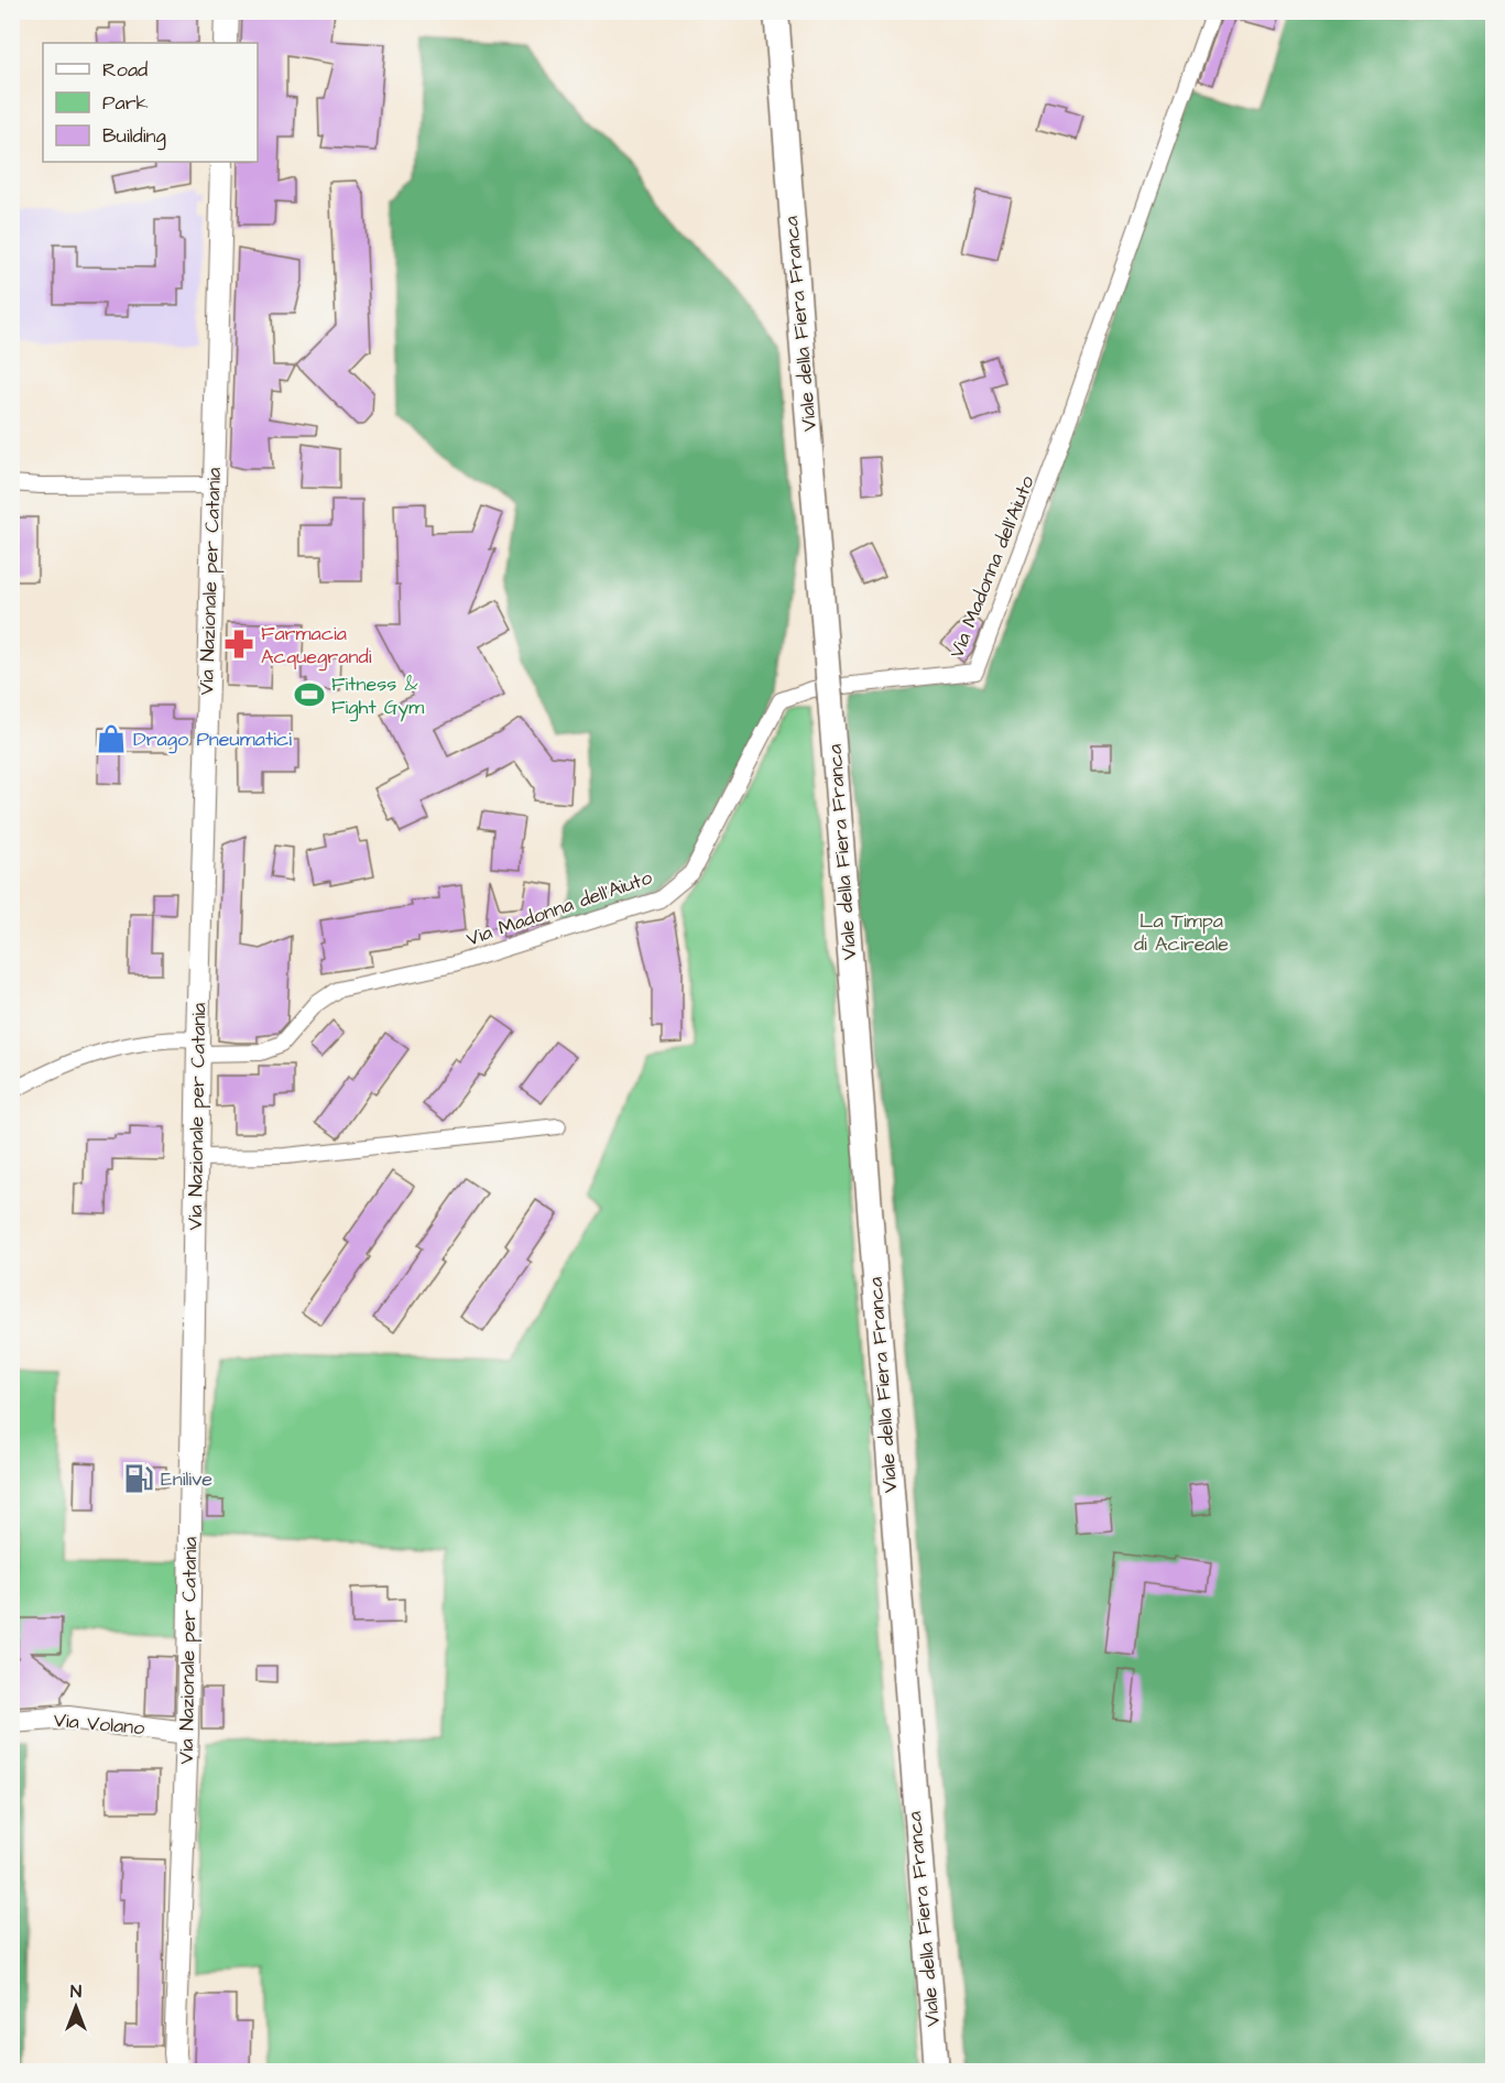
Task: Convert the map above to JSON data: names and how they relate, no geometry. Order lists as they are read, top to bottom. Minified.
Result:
{"streets":{"main road":["Viale della Fiera Franca","Via Nazionale per Catania","Via Volano"],"street":["Via Madonna dell'Aiuto"]},"crossings":[["Via Madonna dell'Aiuto","Via Nazionale per Catania"],["Via Nazionale per Catania","Via Volano"]],"parks":["La Timpa di Acireale"],"places":{"pharmacy":["Farmacia Acquegrandi"],"sports":["Fitness & Fight Gym"],"shop":["Drago Pneumatici"],"fuel station":["Enilive"]},"legend":["Road","Park","Building"],"north":"top"}
